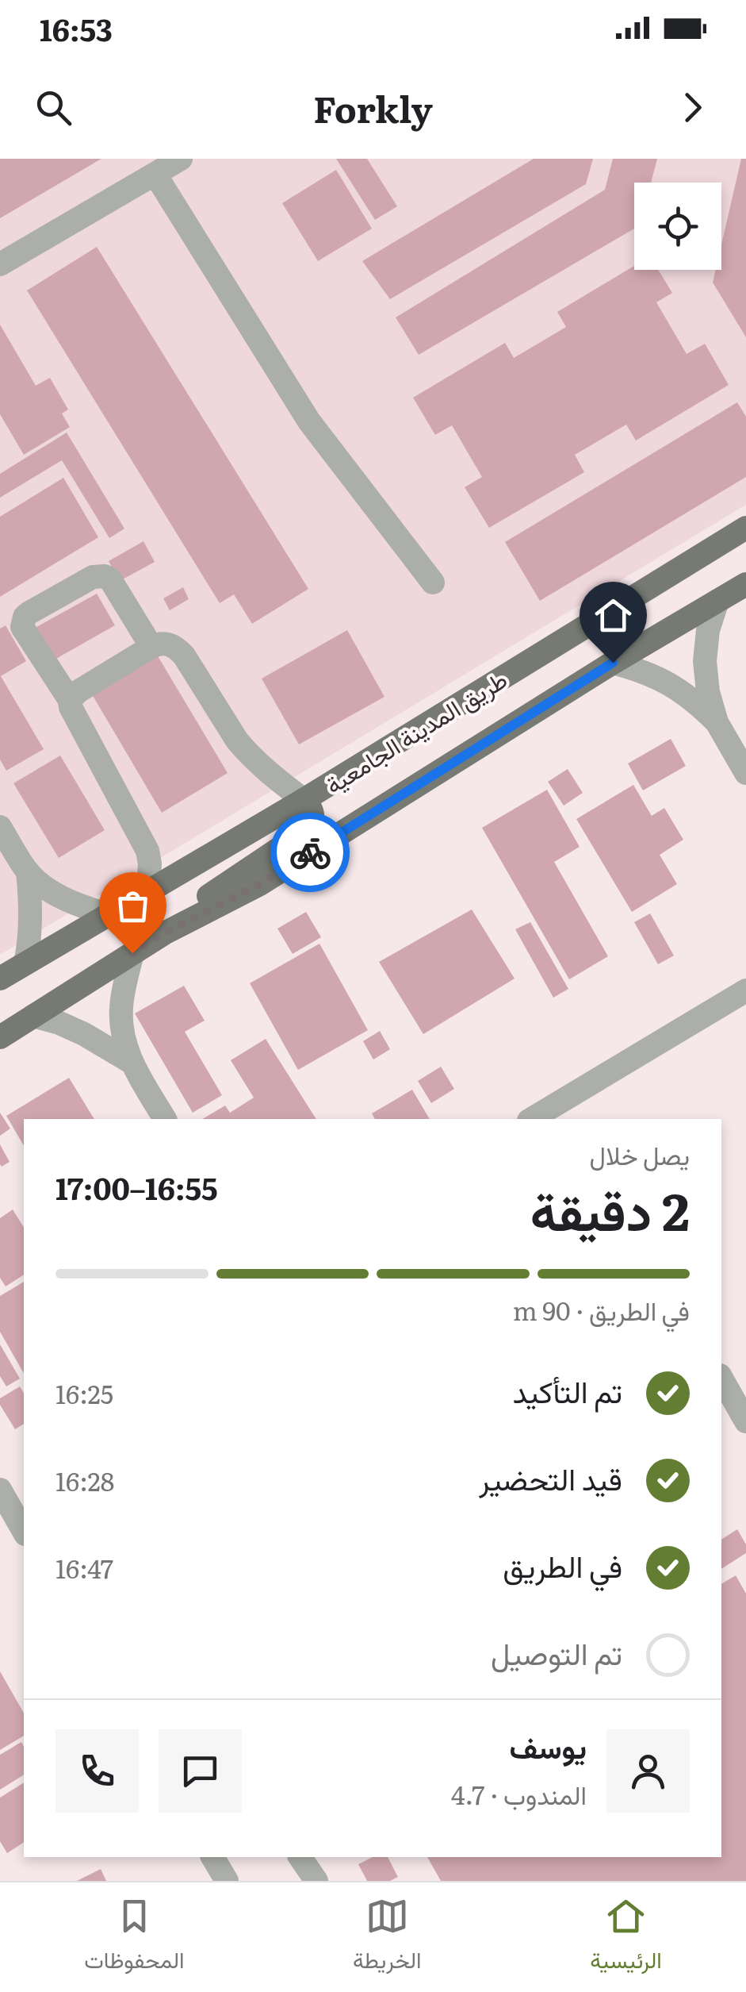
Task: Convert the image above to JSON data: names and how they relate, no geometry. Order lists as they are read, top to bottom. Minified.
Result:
{"streets":{"main road":["طريق المدينة الجامعية"]},"page":{"status":"16:53","header":"Forkly","heading":["2 دقيقة","يصل خلال","16:55–17:00"],"panel":["يوسف","المندوب · 4.7"],"bar":"في الطريق · 90 m","list":[["تم التأكيد","16:25"],["قيد التحضير","16:28"],["في الطريق","16:47"],"تم التوصيل"],"tabs":["الرئيسية","الخريطة","المحفوظات"]}}
